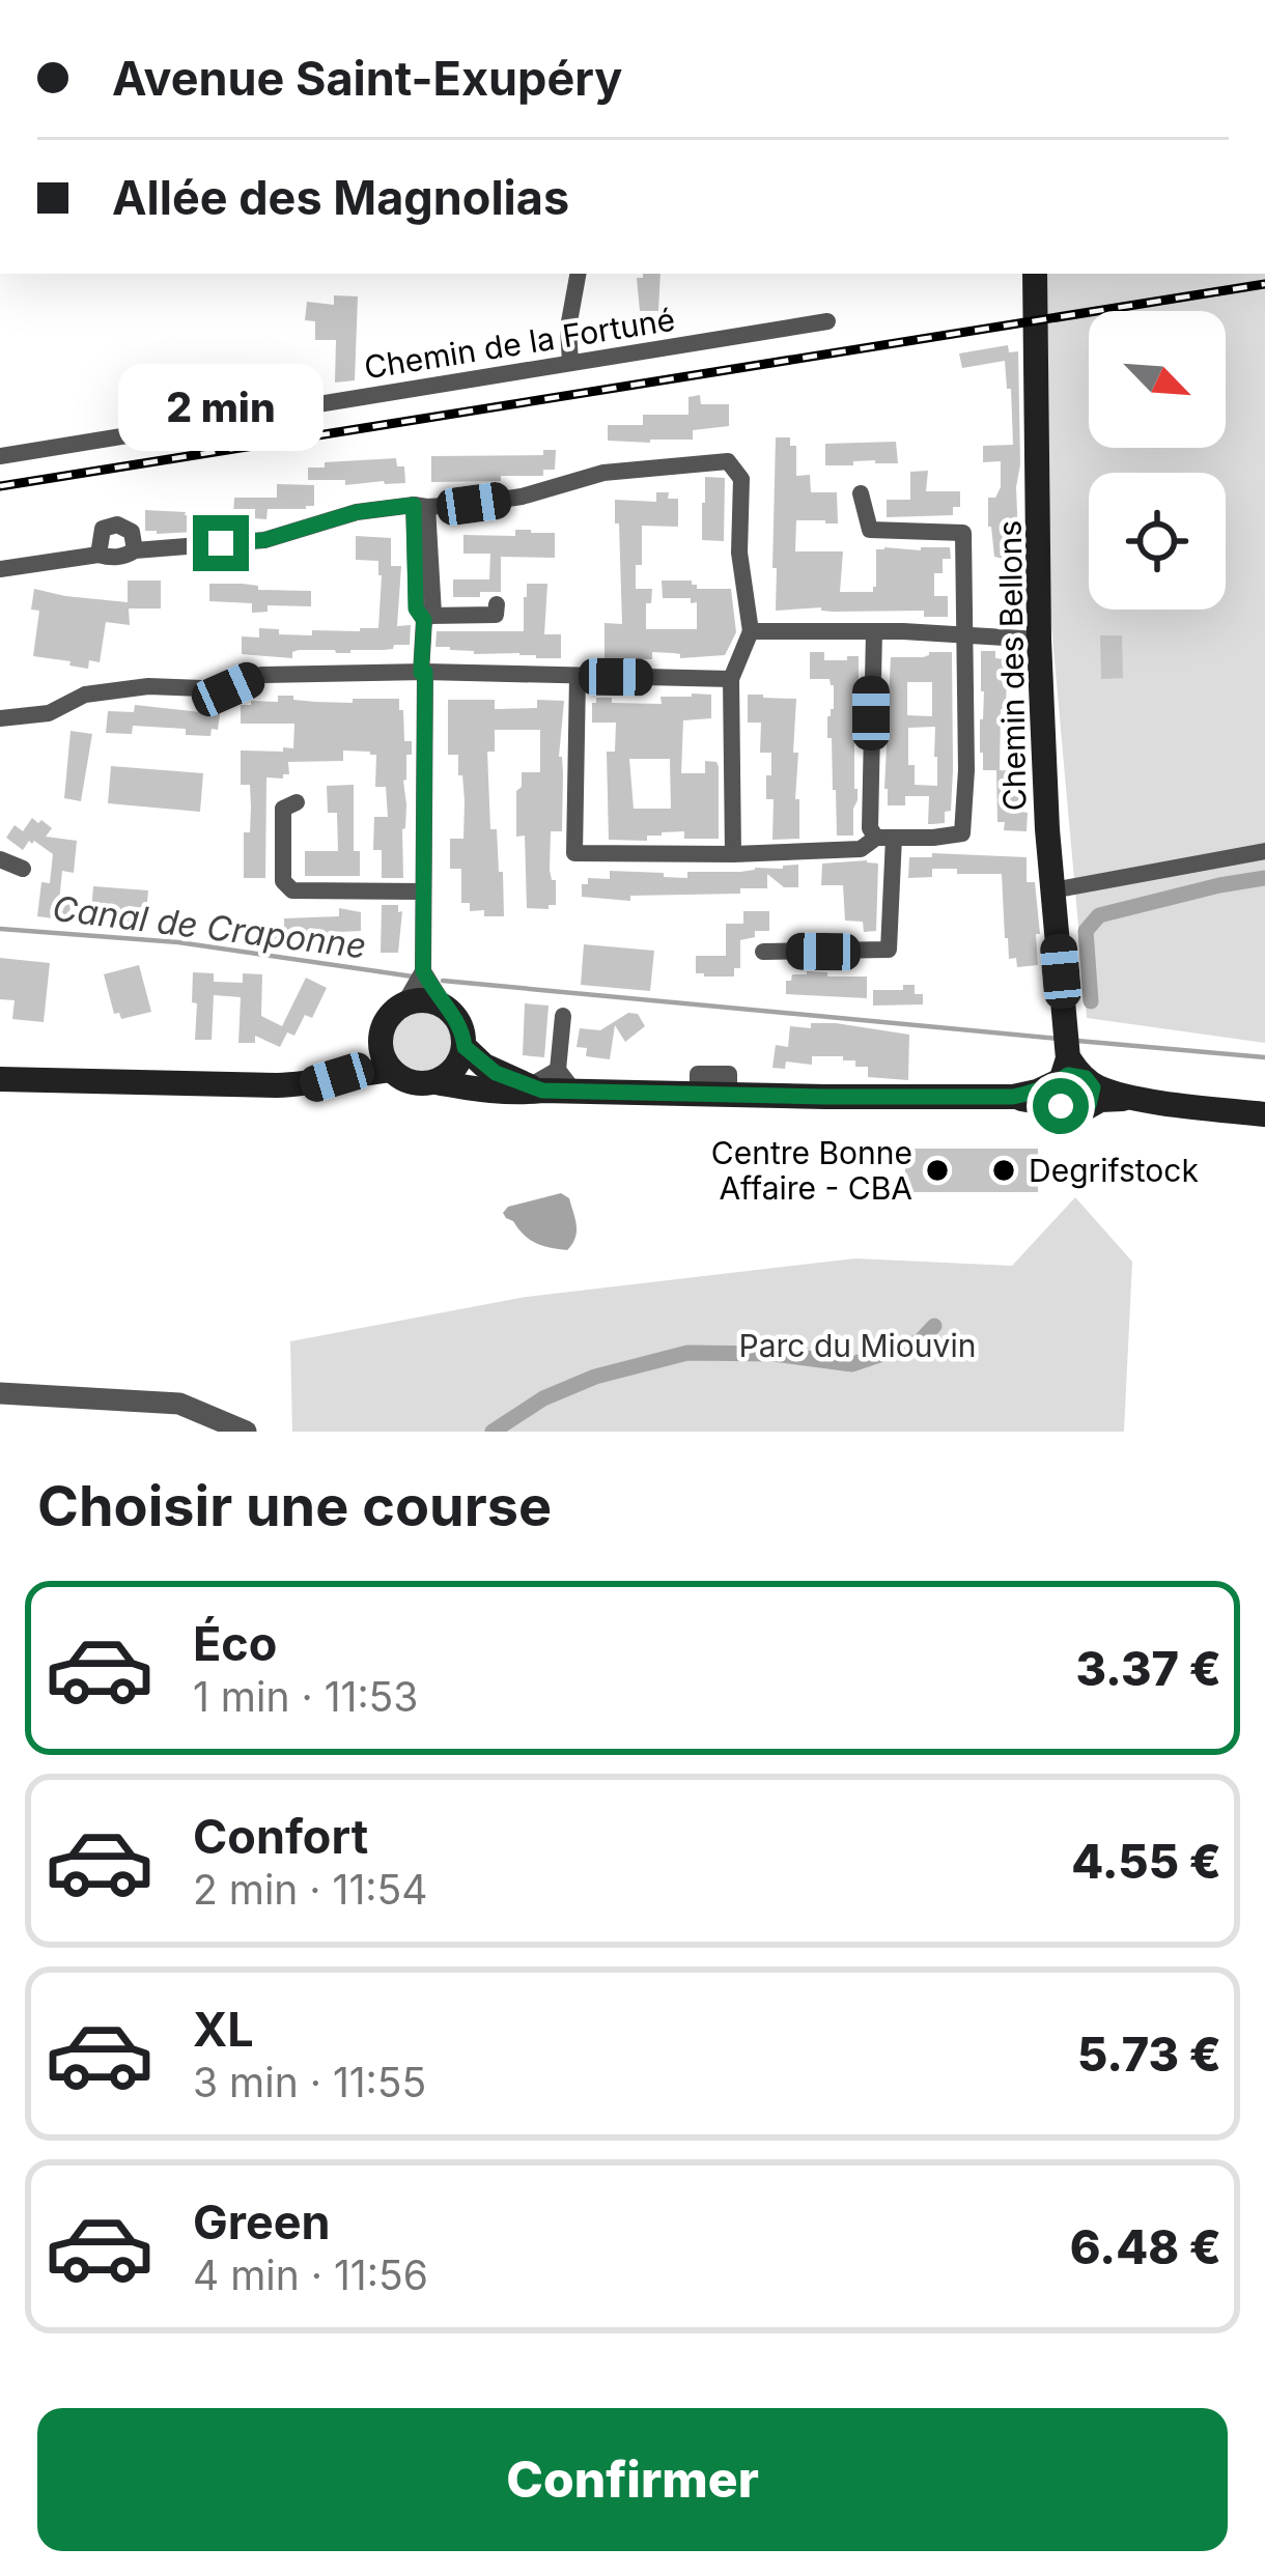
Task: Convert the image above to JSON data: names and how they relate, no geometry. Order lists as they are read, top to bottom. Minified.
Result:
{"streets":{"main road":["Chemin des Bellons"],"street":["Chemin de la Fortuné"]},"water":["Canal de Craponne"],"parks":["Parc du Miouvin"],"places":["Centre Bonne Affaire - CBA","Degrifstock"],"north":"bottom right","page":{"banner":["Avenue Saint-Exupéry","Allée des Magnolias"],"bubble":"2 min","heading":"Choisir une course","list":[{"name":"Éco","note":"1 min · 11:53","value":"3.37 €"},{"name":"Confort","note":"2 min · 11:54","value":"4.55 €"},{"name":"XL","note":"3 min · 11:55","value":"5.73 €"},{"name":"Green","note":"4 min · 11:56","value":"6.48 €"}],"buttons":"Confirmer"}}
